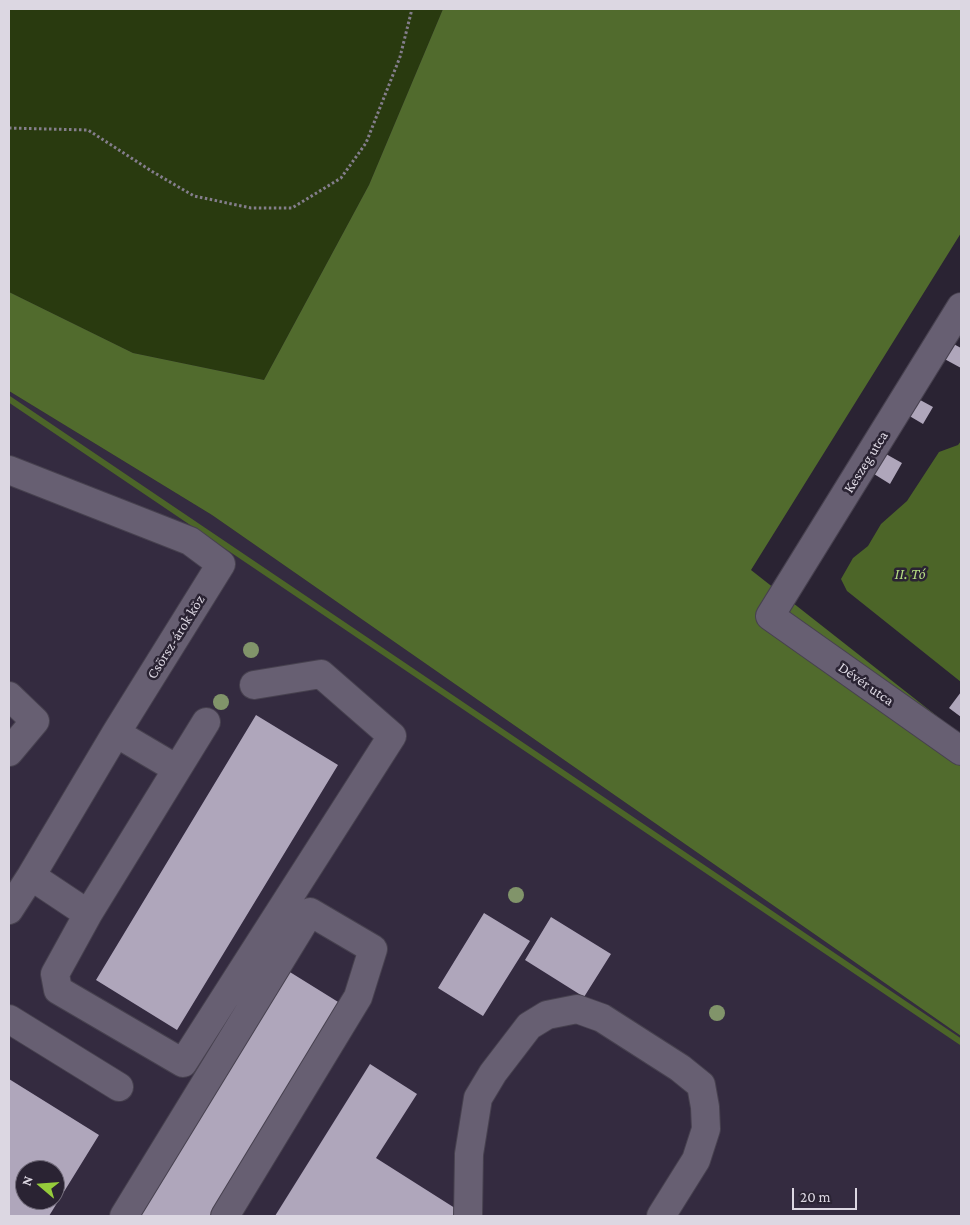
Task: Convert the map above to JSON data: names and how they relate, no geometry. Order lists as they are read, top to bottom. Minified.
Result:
{"streets":{"street":["Keszeg utca","Csörsz-árok köz","Dévér utca"]},"crossings":[["Keszeg utca","Dévér utca"]],"water":["II. Tó"],"scale_bar":"20 m","north":"left"}
